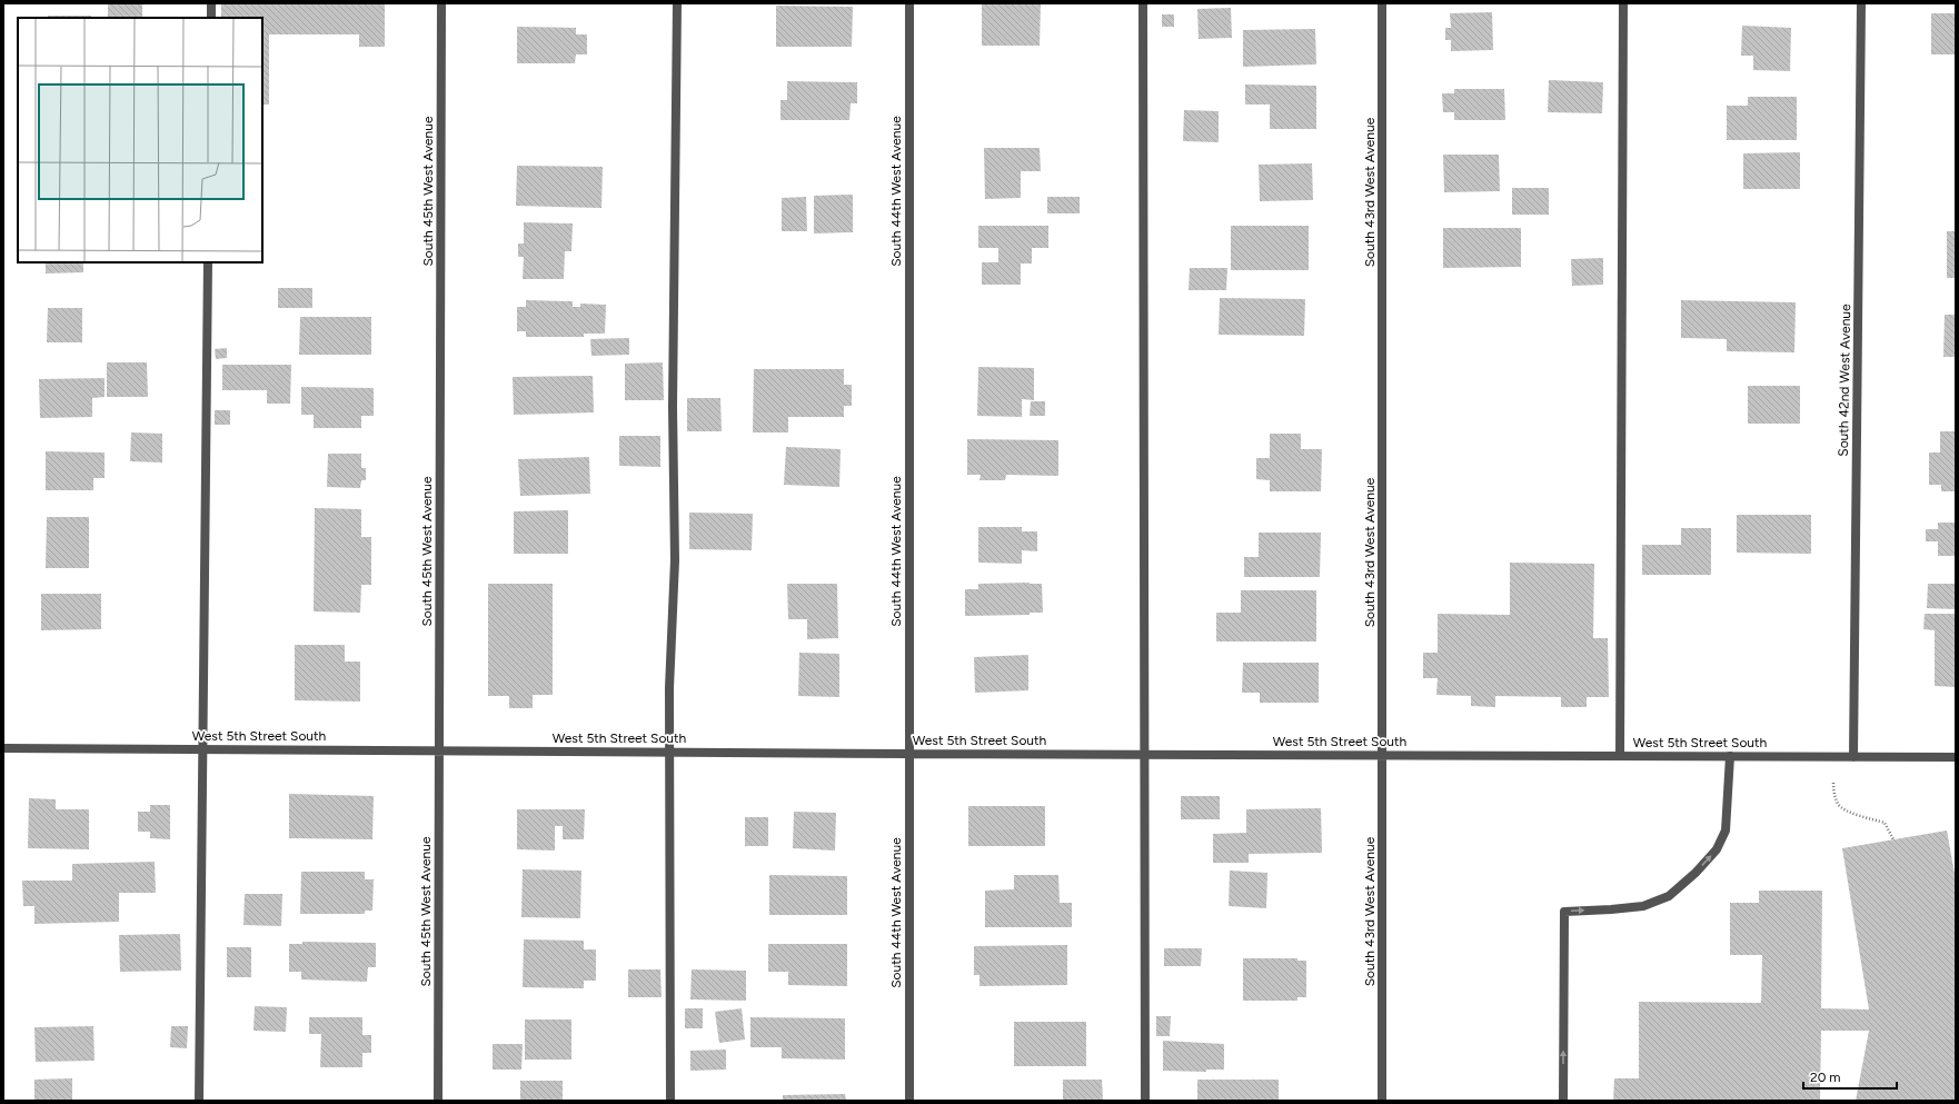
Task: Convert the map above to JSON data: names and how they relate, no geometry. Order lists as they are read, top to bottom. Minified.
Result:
{"streets":{"street":["South 45th West Avenue","South 44th West Avenue","South 43rd West Avenue","South 42nd West Avenue","West 5th Street South"]},"crossings":[["South 45th West Avenue","West 5th Street South"],["South 44th West Avenue","West 5th Street South"],["South 43rd West Avenue","West 5th Street South"],["South 42nd West Avenue","West 5th Street South"]],"scale_bar":"20 m"}
